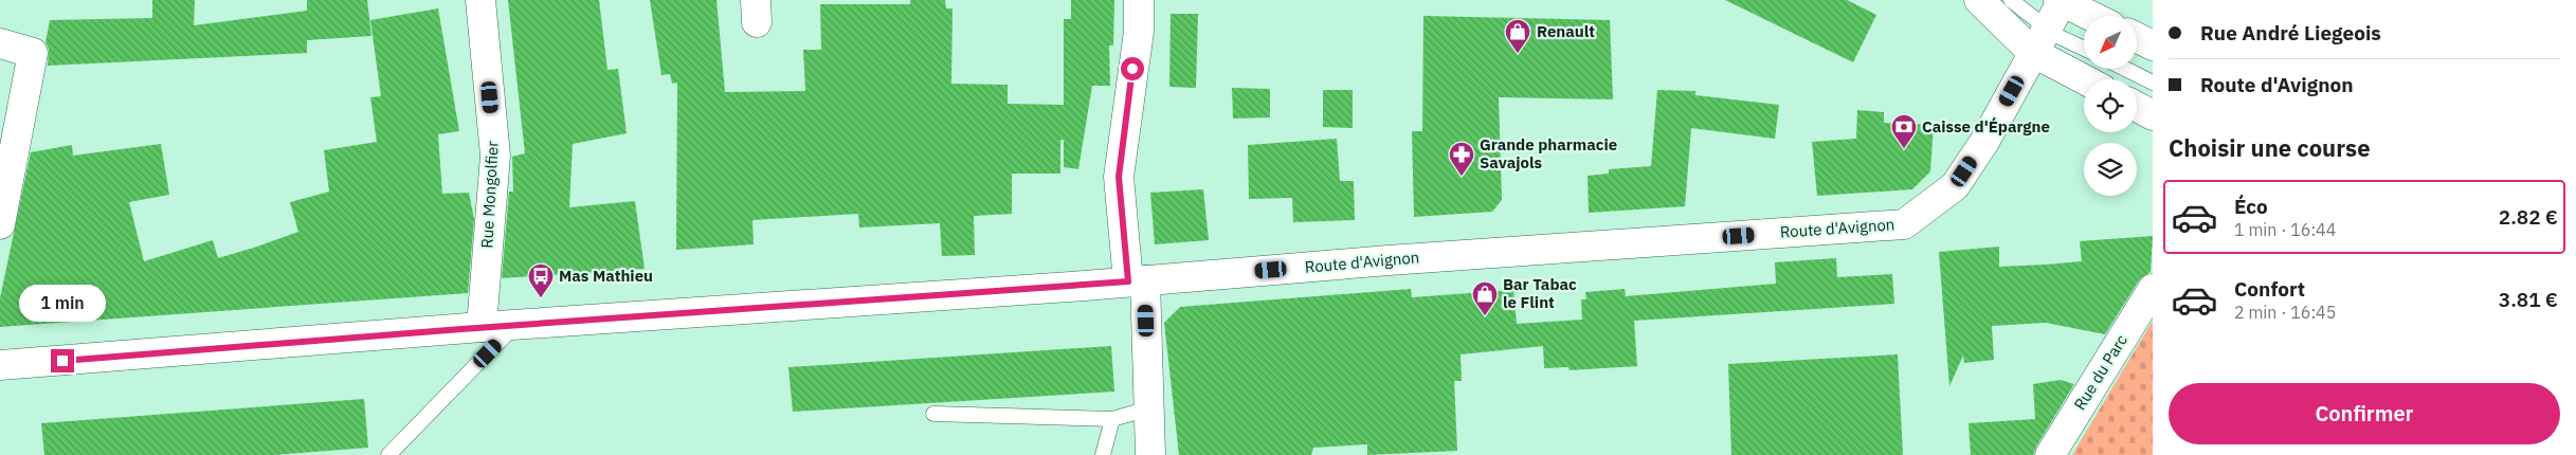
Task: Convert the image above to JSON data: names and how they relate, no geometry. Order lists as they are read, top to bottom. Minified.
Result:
{"streets":{"main road":["Rue Mongolfier","Route d'Avignon","Rue du Parc"]},"crossings":[["Rue Mongolfier","Route d'Avignon"]],"places":{"shop":["Renault","Bar Tabac le Flint"],"bank":["Caisse d'Épargne"],"pharmacy":["Grande pharmacie Savajols"],"bus stop":["Mas Mathieu"]},"north":"bottom left","page":{"banner":["Rue André Liegeois","Route d'Avignon"],"heading":"Choisir une course","list":[{"name":"Éco","note":"1 min · 16:44","value":"2.82 €"},{"name":"Confort","note":"2 min · 16:45","value":"3.81 €"}],"bubble":"1 min","buttons":"Confirmer"}}
